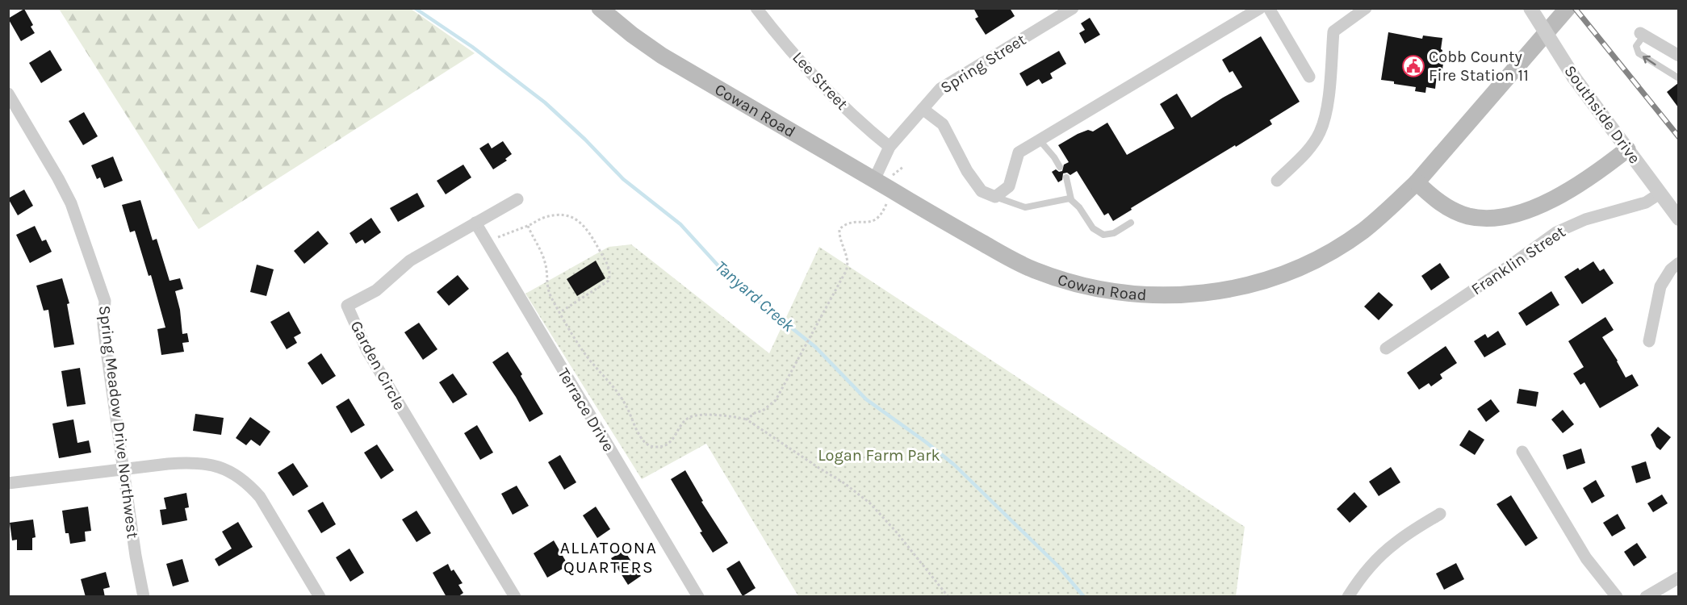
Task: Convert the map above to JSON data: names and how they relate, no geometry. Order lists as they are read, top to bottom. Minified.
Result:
{"streets":{"main road":["Cowan Road"],"street":["Spring Street","Lee Street","Southside Drive","Franklin Street","Garden Circle","Terrace Drive","Spring Meadow Drive Northwest"]},"crossings":[["Spring Street","Lee Street"],["Spring Street","Cowan Road"],["Southside Drive","Franklin Street"],["Garden Circle","Terrace Drive"]],"districts":["ALLATOONA QUARTERS"],"water":["Tanyard Creek"],"parks":["Logan Farm Park"],"places":{"public building":["Cobb County Fire Station 11"]}}
